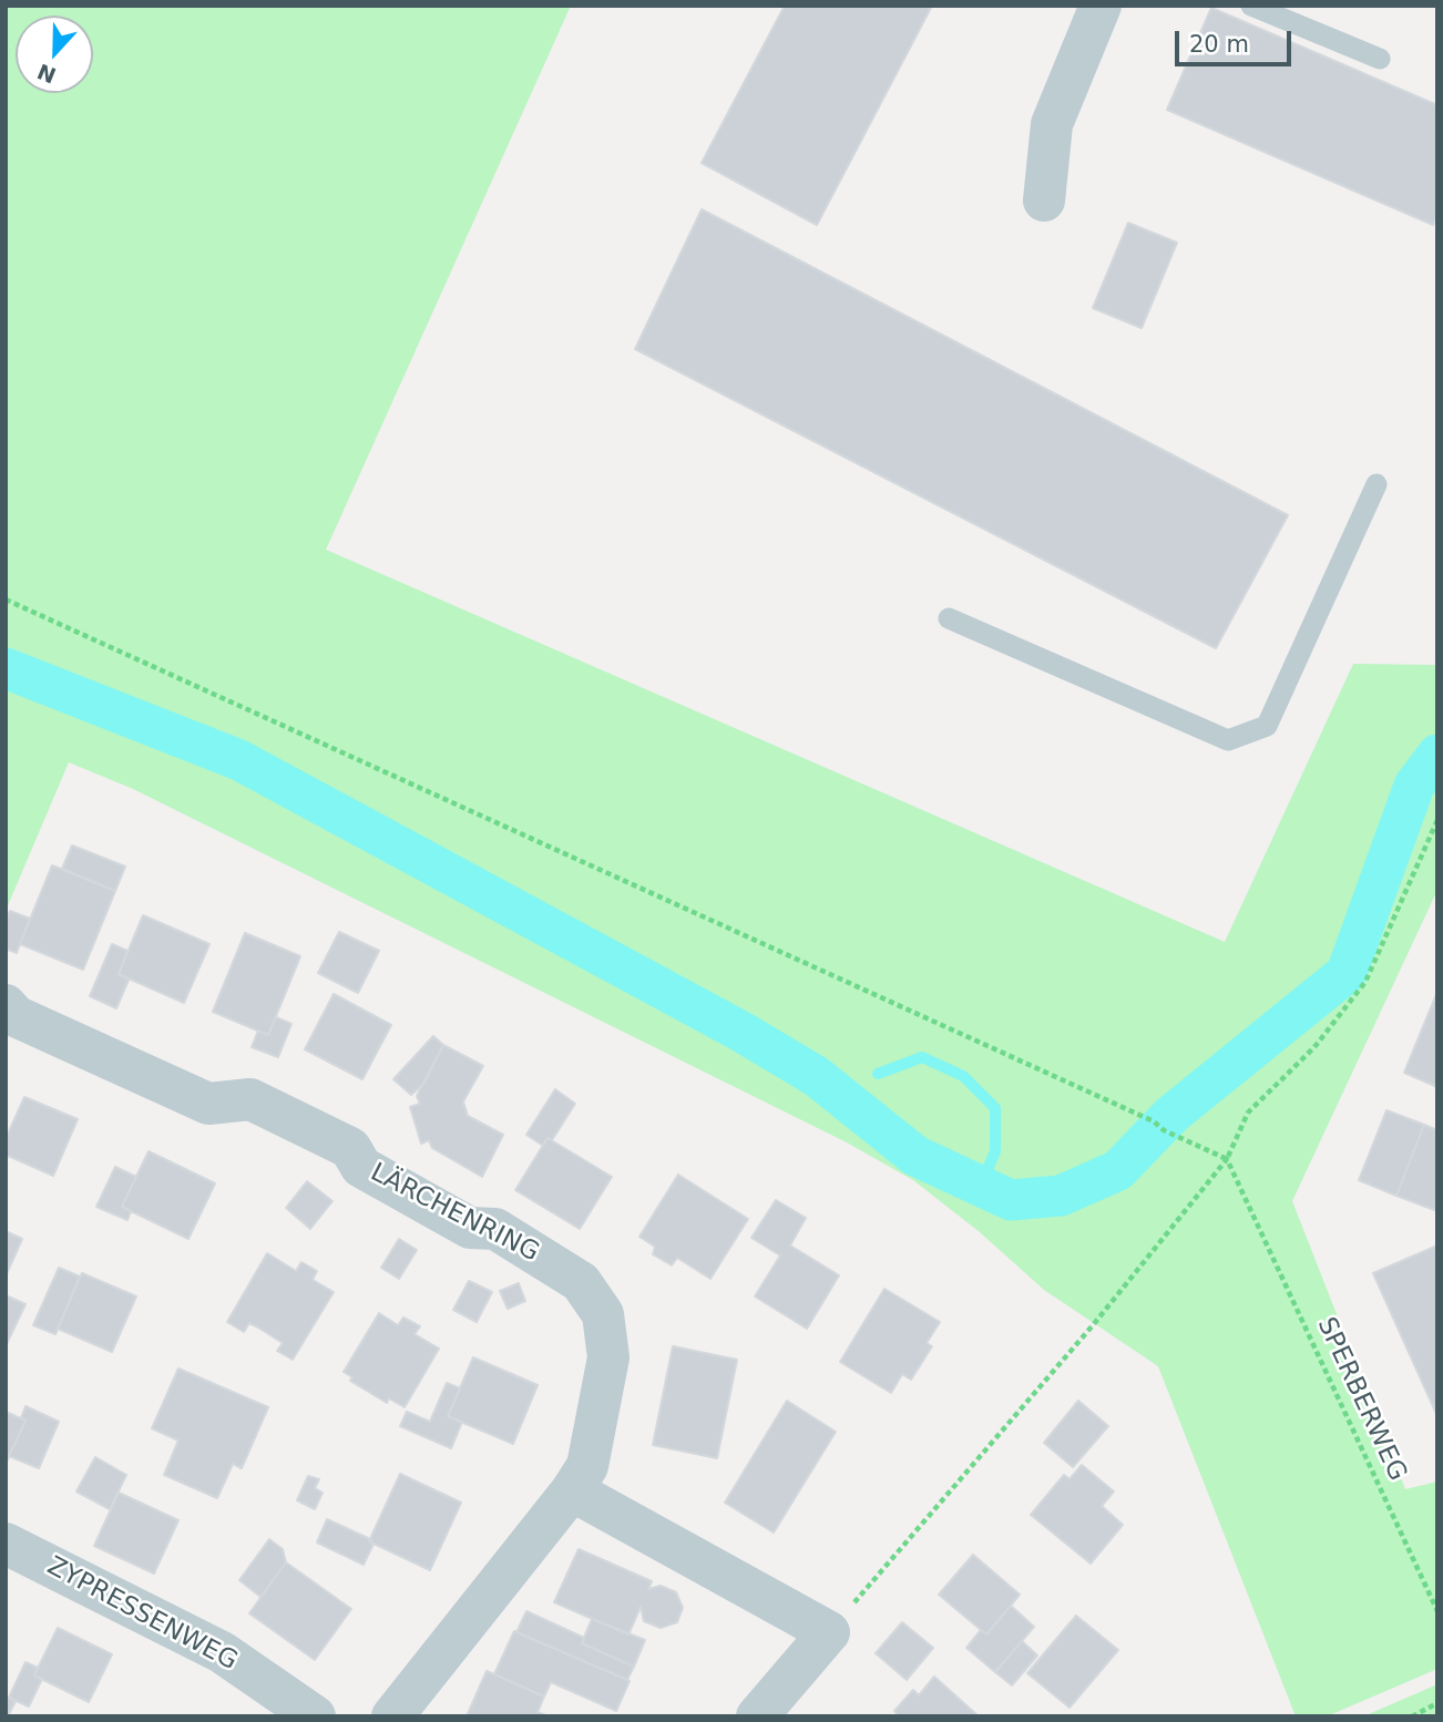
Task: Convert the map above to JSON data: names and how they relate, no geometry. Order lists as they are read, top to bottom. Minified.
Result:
{"streets":{"street":["LÄRCHENRING","ZYPRESSENWEG"],"path":["SPERBERWEG"]},"scale_bar":"20 m","north":"bottom"}
